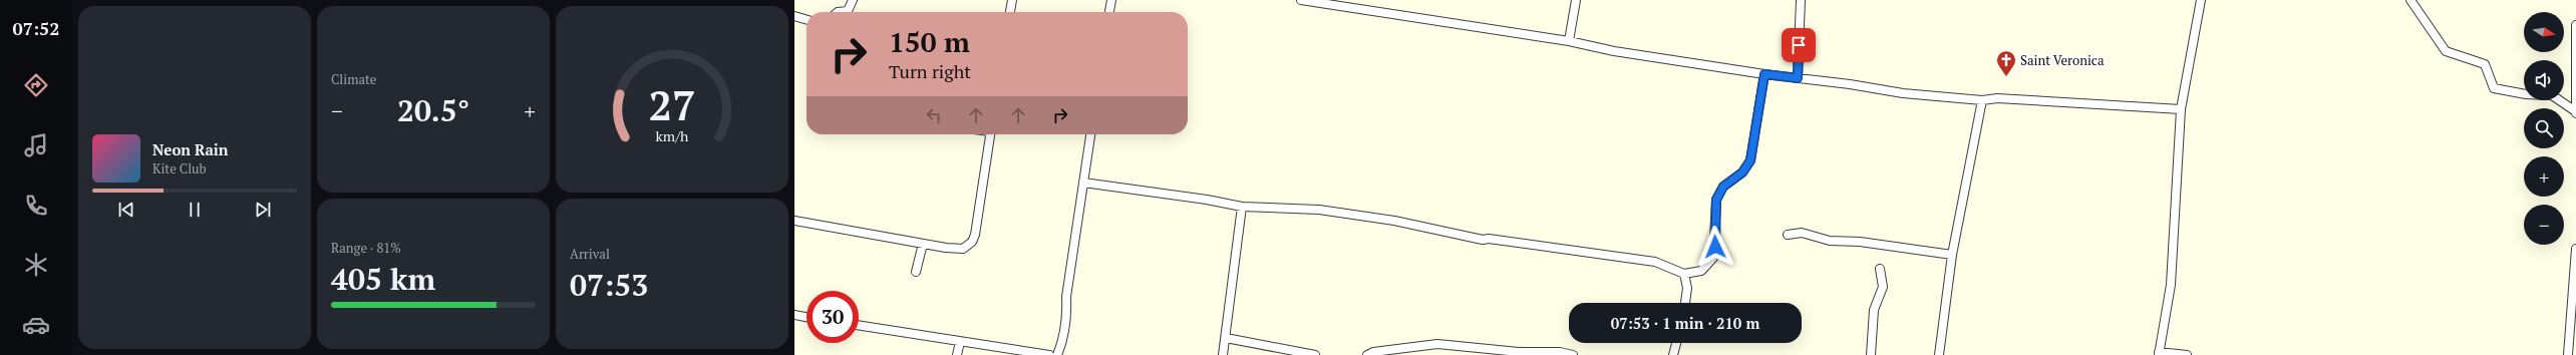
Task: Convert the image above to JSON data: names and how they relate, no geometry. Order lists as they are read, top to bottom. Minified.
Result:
{"places":{"church":["Saint Veronica"]},"north":"right","page":{"tabs":"07:52","tile":["Climate",["Range · 81%","405 km"],["Arrival","07:53"]],"map_buttons":["+","−"],"turn":["150 m","Turn right"],"heat":["−","20.5°","+"],"song":["Neon Rain","Kite Club"],"limit":"30","trip":"07:53 · 1 min · 210 m","gauge":["27","km/h"]}}
